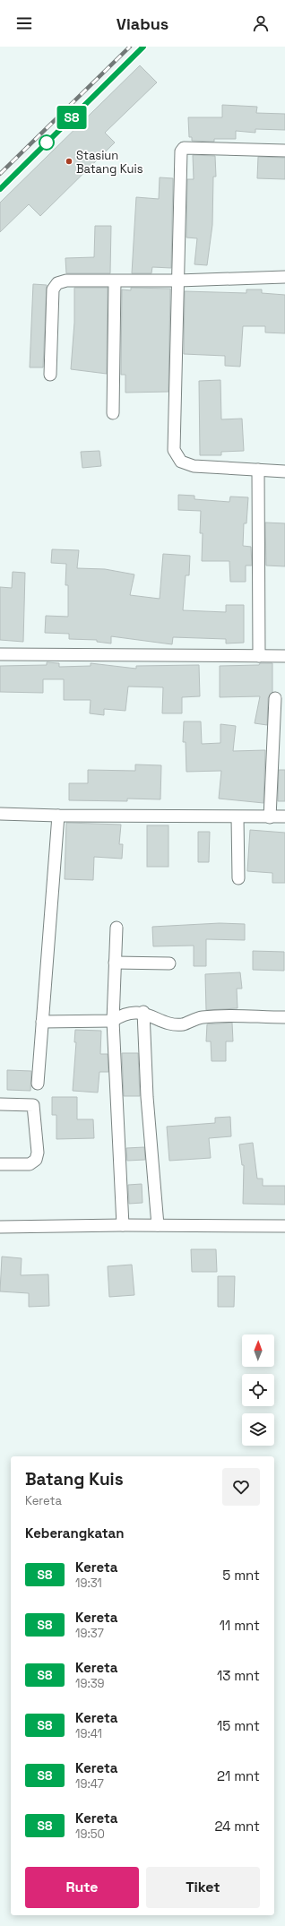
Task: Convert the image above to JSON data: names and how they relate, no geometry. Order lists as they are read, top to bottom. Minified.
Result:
{"places":["Stasiun Batang Kuis"],"north":"top","page":{"header":"Viabus","on_map":"S8","heading":[["Batang Kuis","Kereta"],"Keberangkatan"],"list":[{"mark":"S8","name":"Kereta","note":"19:31","value":"5 mnt"},{"mark":"S8","name":"Kereta","note":"19:37","value":"11 mnt"},{"mark":"S8","name":"Kereta","note":"19:39","value":"13 mnt"},{"mark":"S8","name":"Kereta","note":"19:41","value":"15 mnt"},{"mark":"S8","name":"Kereta","note":"19:47","value":"21 mnt"},{"mark":"S8","name":"Kereta","note":"19:50","value":"24 mnt"}],"buttons":["Rute","Tiket"]}}
